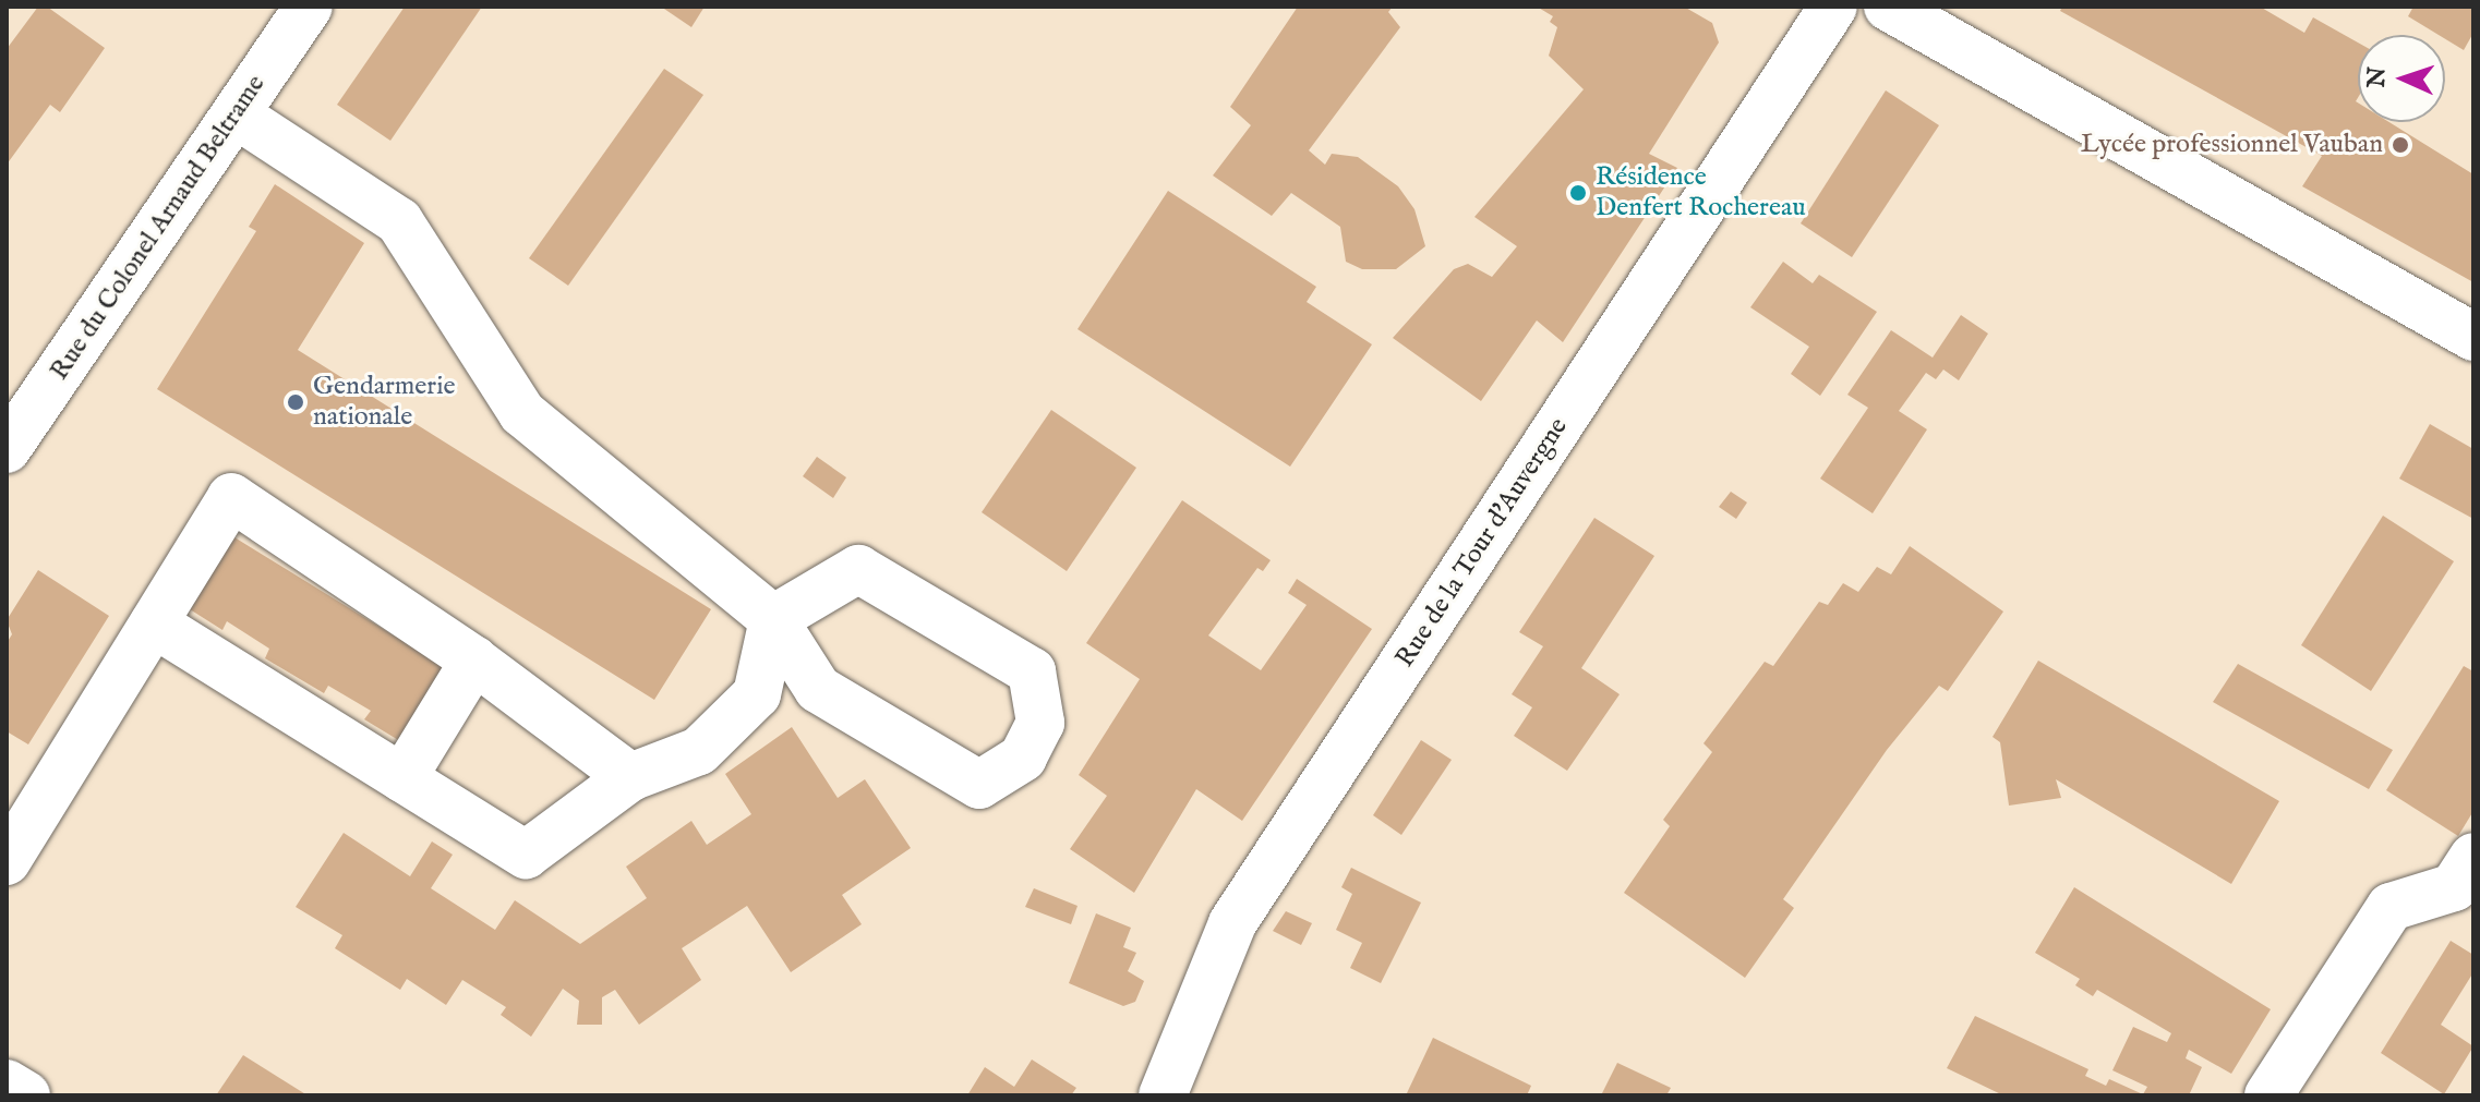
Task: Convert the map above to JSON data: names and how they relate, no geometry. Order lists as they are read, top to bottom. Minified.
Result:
{"streets":{"street":["Rue du Colonel Arnaud Beltrame","Rue de la Tour d'Auvergne"]},"places":["Lycée professionnel Vauban","Résidence Denfert Rochereau","Gendarmerie nationale"],"north":"left"}
